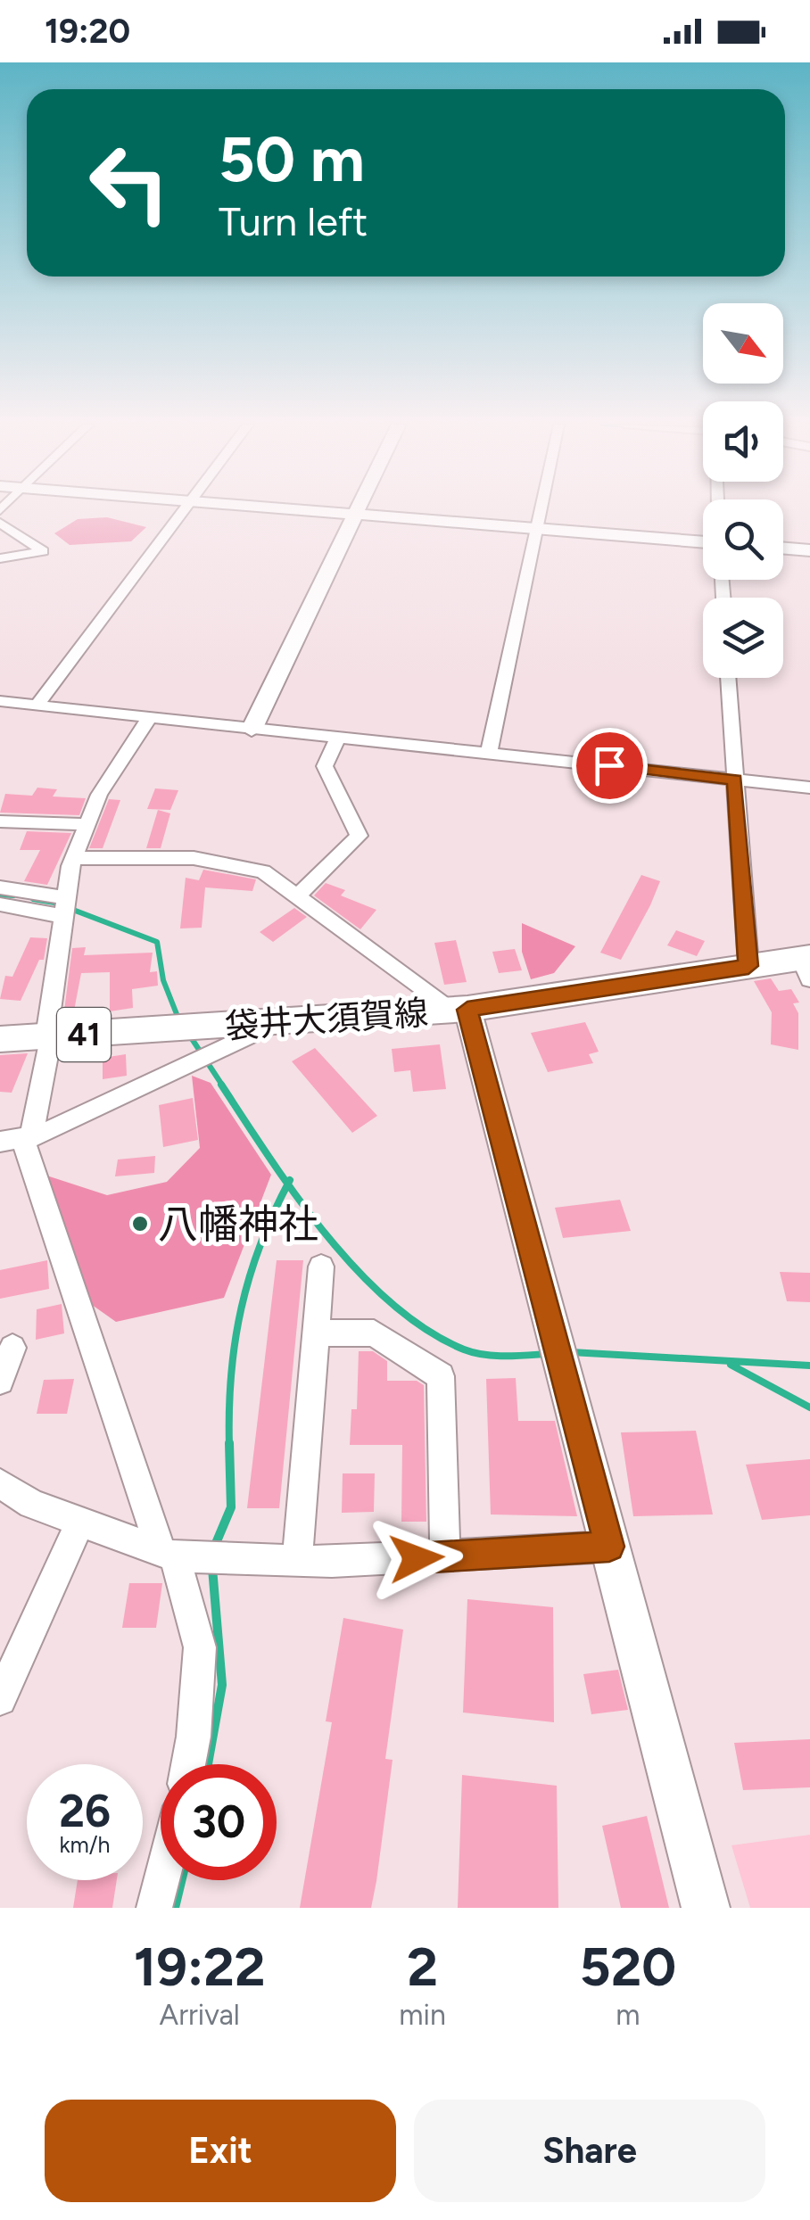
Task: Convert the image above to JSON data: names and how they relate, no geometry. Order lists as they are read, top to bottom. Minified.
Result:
{"streets":{"main road":["袋井大須賀線","41"]},"places":["八幡神社"],"north":"bottom right","page":{"status":"19:20","turn":["50 m","Turn left"],"speed":"26 km/h","limit":"30","eta":["19:22","Arrival","2","min","520","m"],"buttons":["Exit","Share"]}}
